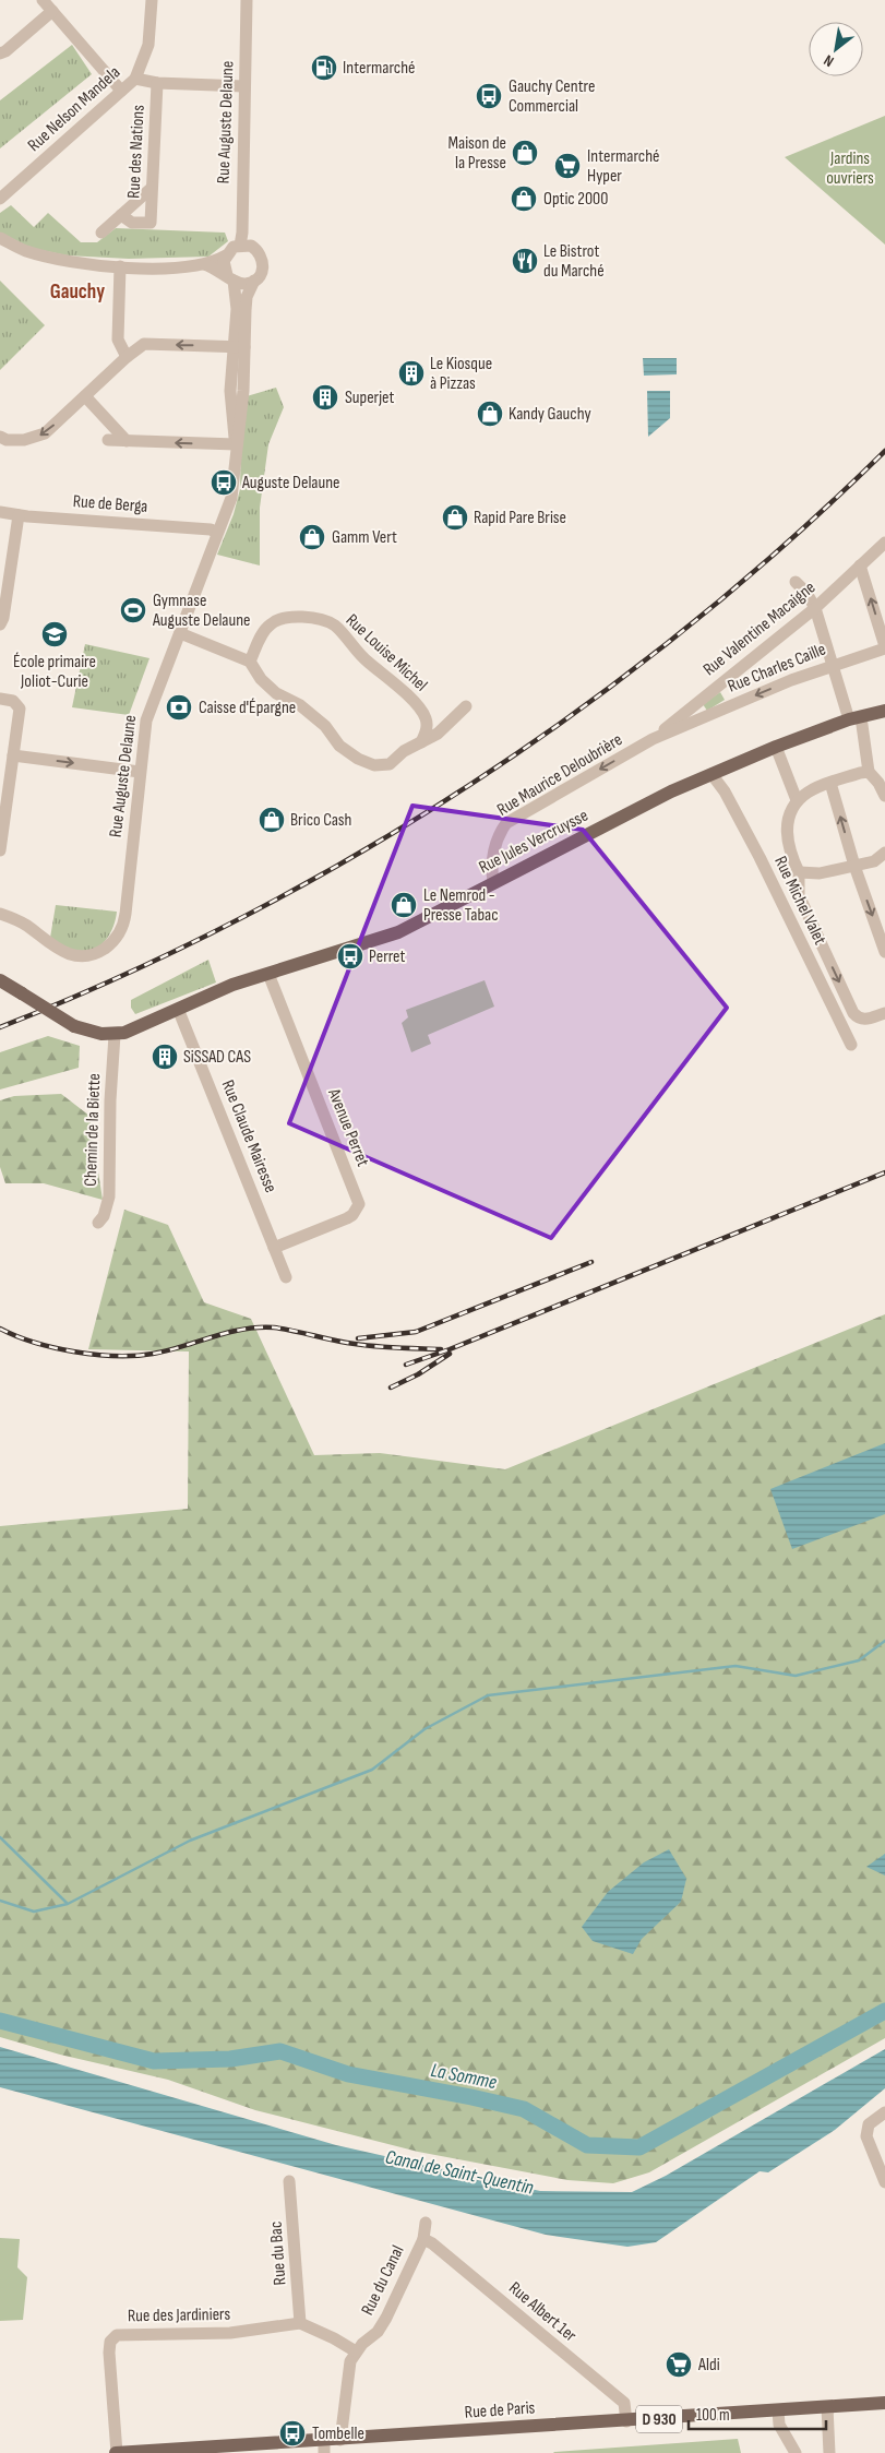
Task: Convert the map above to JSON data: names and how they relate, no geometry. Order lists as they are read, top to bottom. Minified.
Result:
{"streets":{"main road":["Rue Jules Vercruysse","Rue de Paris","D 930"],"street":["Rue Nelson Mandela","Rue Auguste Delaune","Rue des Nations","Rue de Berga","Rue Valentine Macaigne","Rue Louise Michel","Rue Charles Caille","Rue Maurice Deloubrière","Rue Michel Valet","Avenue Perret","Chemin de la Biette","Rue Claude Mairesse","Rue du Bac","Rue du Canal","Rue Albert 1er","Rue des Jardiniers"]},"crossings":[["Rue Auguste Delaune","Rue de Berga"],["Rue Valentine Macaigne","Rue Charles Caille"],["Rue Valentine Macaigne","Rue Maurice Deloubrière"],["Rue Charles Caille","Rue Maurice Deloubrière"],["Rue Maurice Deloubrière","Rue Jules Vercruysse"],["Rue Jules Vercruysse","Rue Michel Valet"],["Rue Jules Vercruysse","Avenue Perret"],["Rue Jules Vercruysse","Chemin de la Biette"],["Rue Jules Vercruysse","Rue Claude Mairesse"],["Avenue Perret","Rue Claude Mairesse"],["Rue du Bac","Rue des Jardiniers"],["Rue du Canal","Rue Albert 1er"],["Rue Albert 1er","Rue de Paris"],["Rue des Jardiniers","Rue de Paris"]],"one_way":["Rue Charles Caille","Rue Maurice Deloubrière"],"districts":["Gauchy"],"water":["La Somme","Canal de Saint-Quentin"],"parks":["Jardins ouvriers"],"places":{"fuel station":["Intermarché"],"bus stop":["Gauchy Centre Commercial","Auguste Delaune","Perret","Tombelle"],"shop":["Maison de la Presse","Optic 2000","Kandy Gauchy","Rapid Pare Brise","Gamm Vert","Brico Cash","Le Nemrod - Presse Tabac"],"supermarket":["Intermarché Hyper","Aldi"],"restaurant":["Le Bistrot du Marché"],"building":["Le Kiosque à Pizzas","Superjet","SiSSAD CAS"],"sports":["Gymnase Auguste Delaune"],"school or university":["École primaire Joliot-Curie"],"bank":["Caisse d'Épargne"]},"scale_bar":"100 m","north":"bottom left"}
